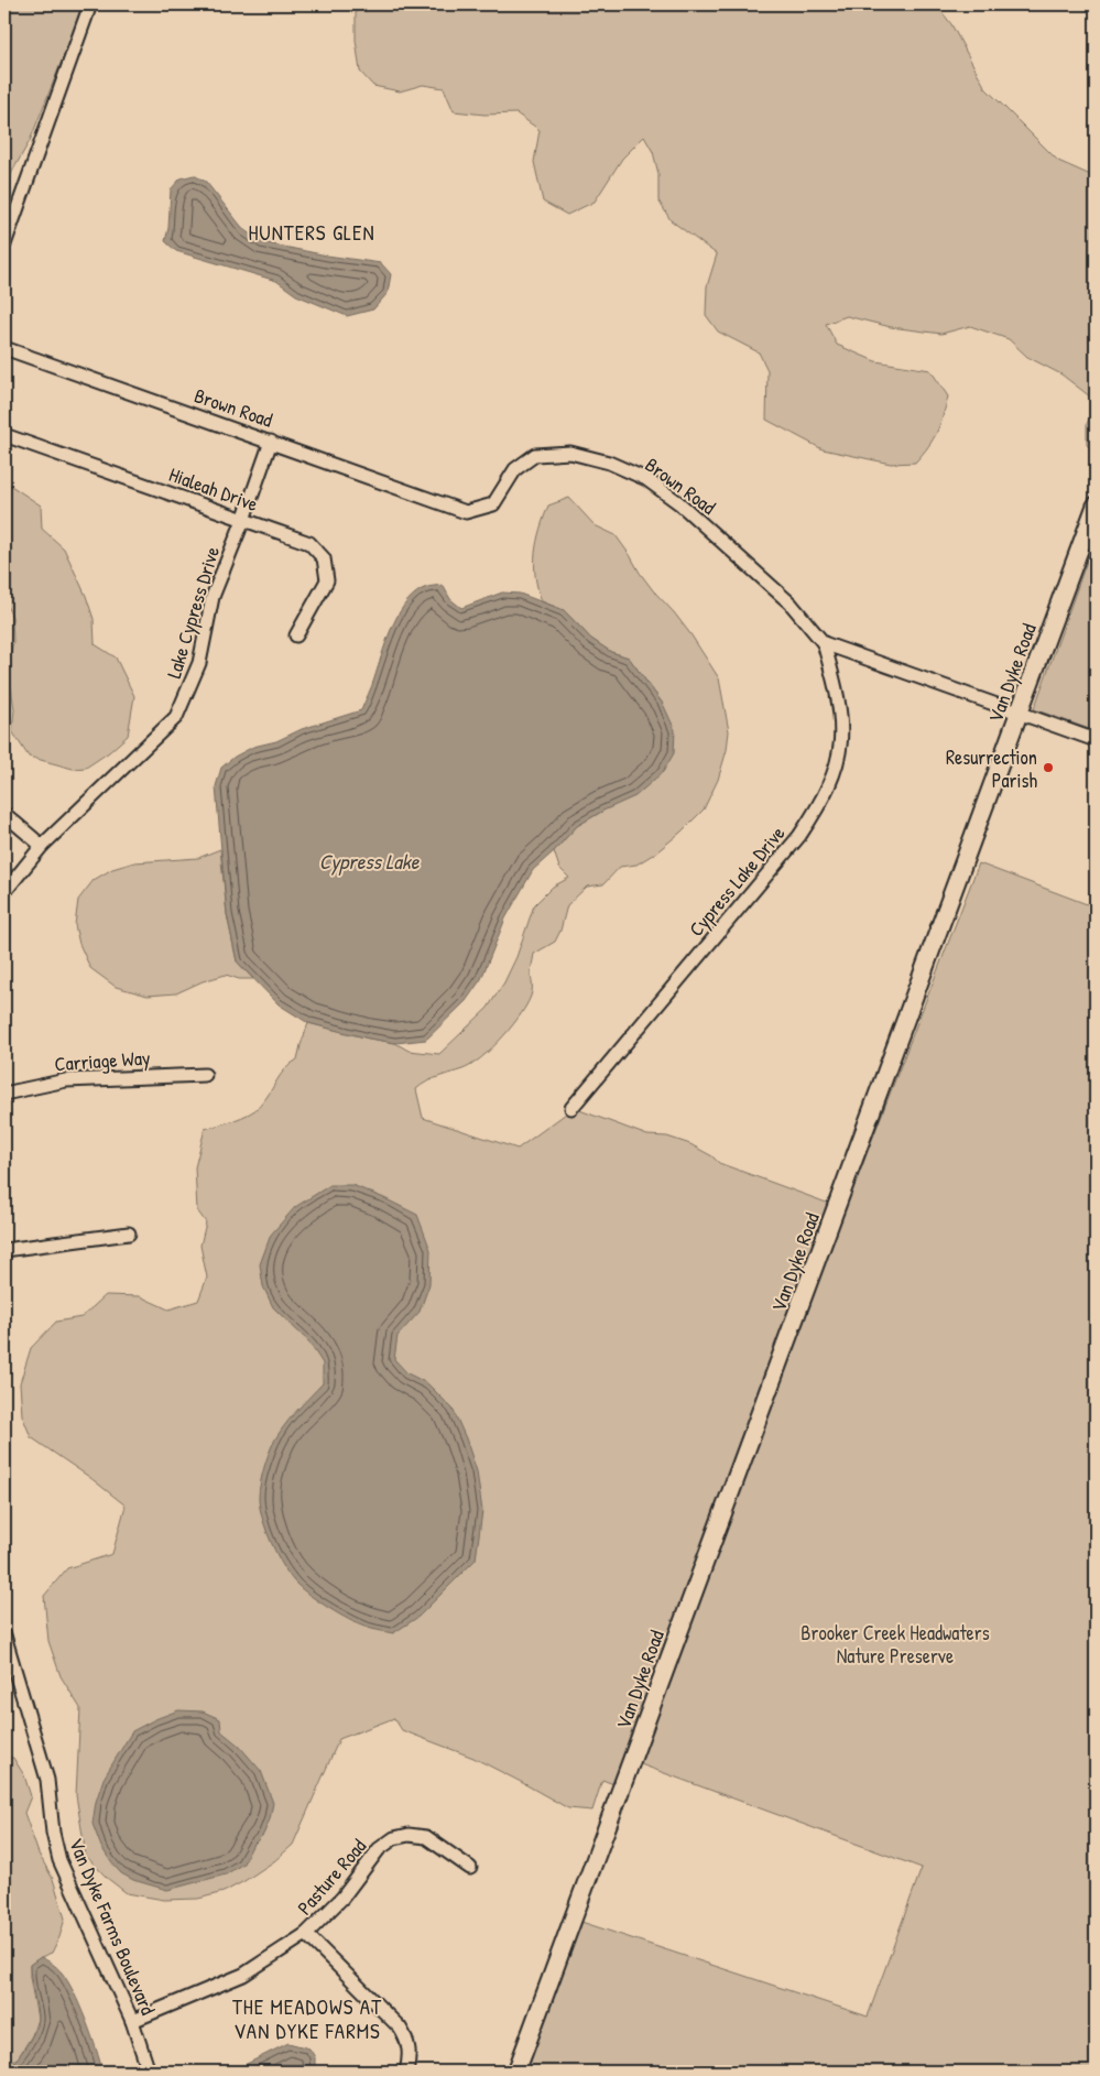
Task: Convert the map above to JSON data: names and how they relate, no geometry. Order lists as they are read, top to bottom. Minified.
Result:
{"streets":{"main road":["Van Dyke Road"],"street":["Brown Road","Hialeah Drive","Lake Cypress Drive","Cypress Lake Drive","Carriage Way","Pasture Road","Van Dyke Farms Boulevard"]},"crossings":[["Brown Road","Lake Cypress Drive"],["Brown Road","Cypress Lake Drive"],["Hialeah Drive","Lake Cypress Drive"],["Pasture Road","Van Dyke Farms Boulevard"]],"districts":["HUNTERS GLEN","THE MEADOWS AT VAN DYKE FARMS"],"water":["Cypress Lake"],"parks":["Brooker Creek Headwaters Nature Preserve"],"places":["Resurrection Parish"]}
